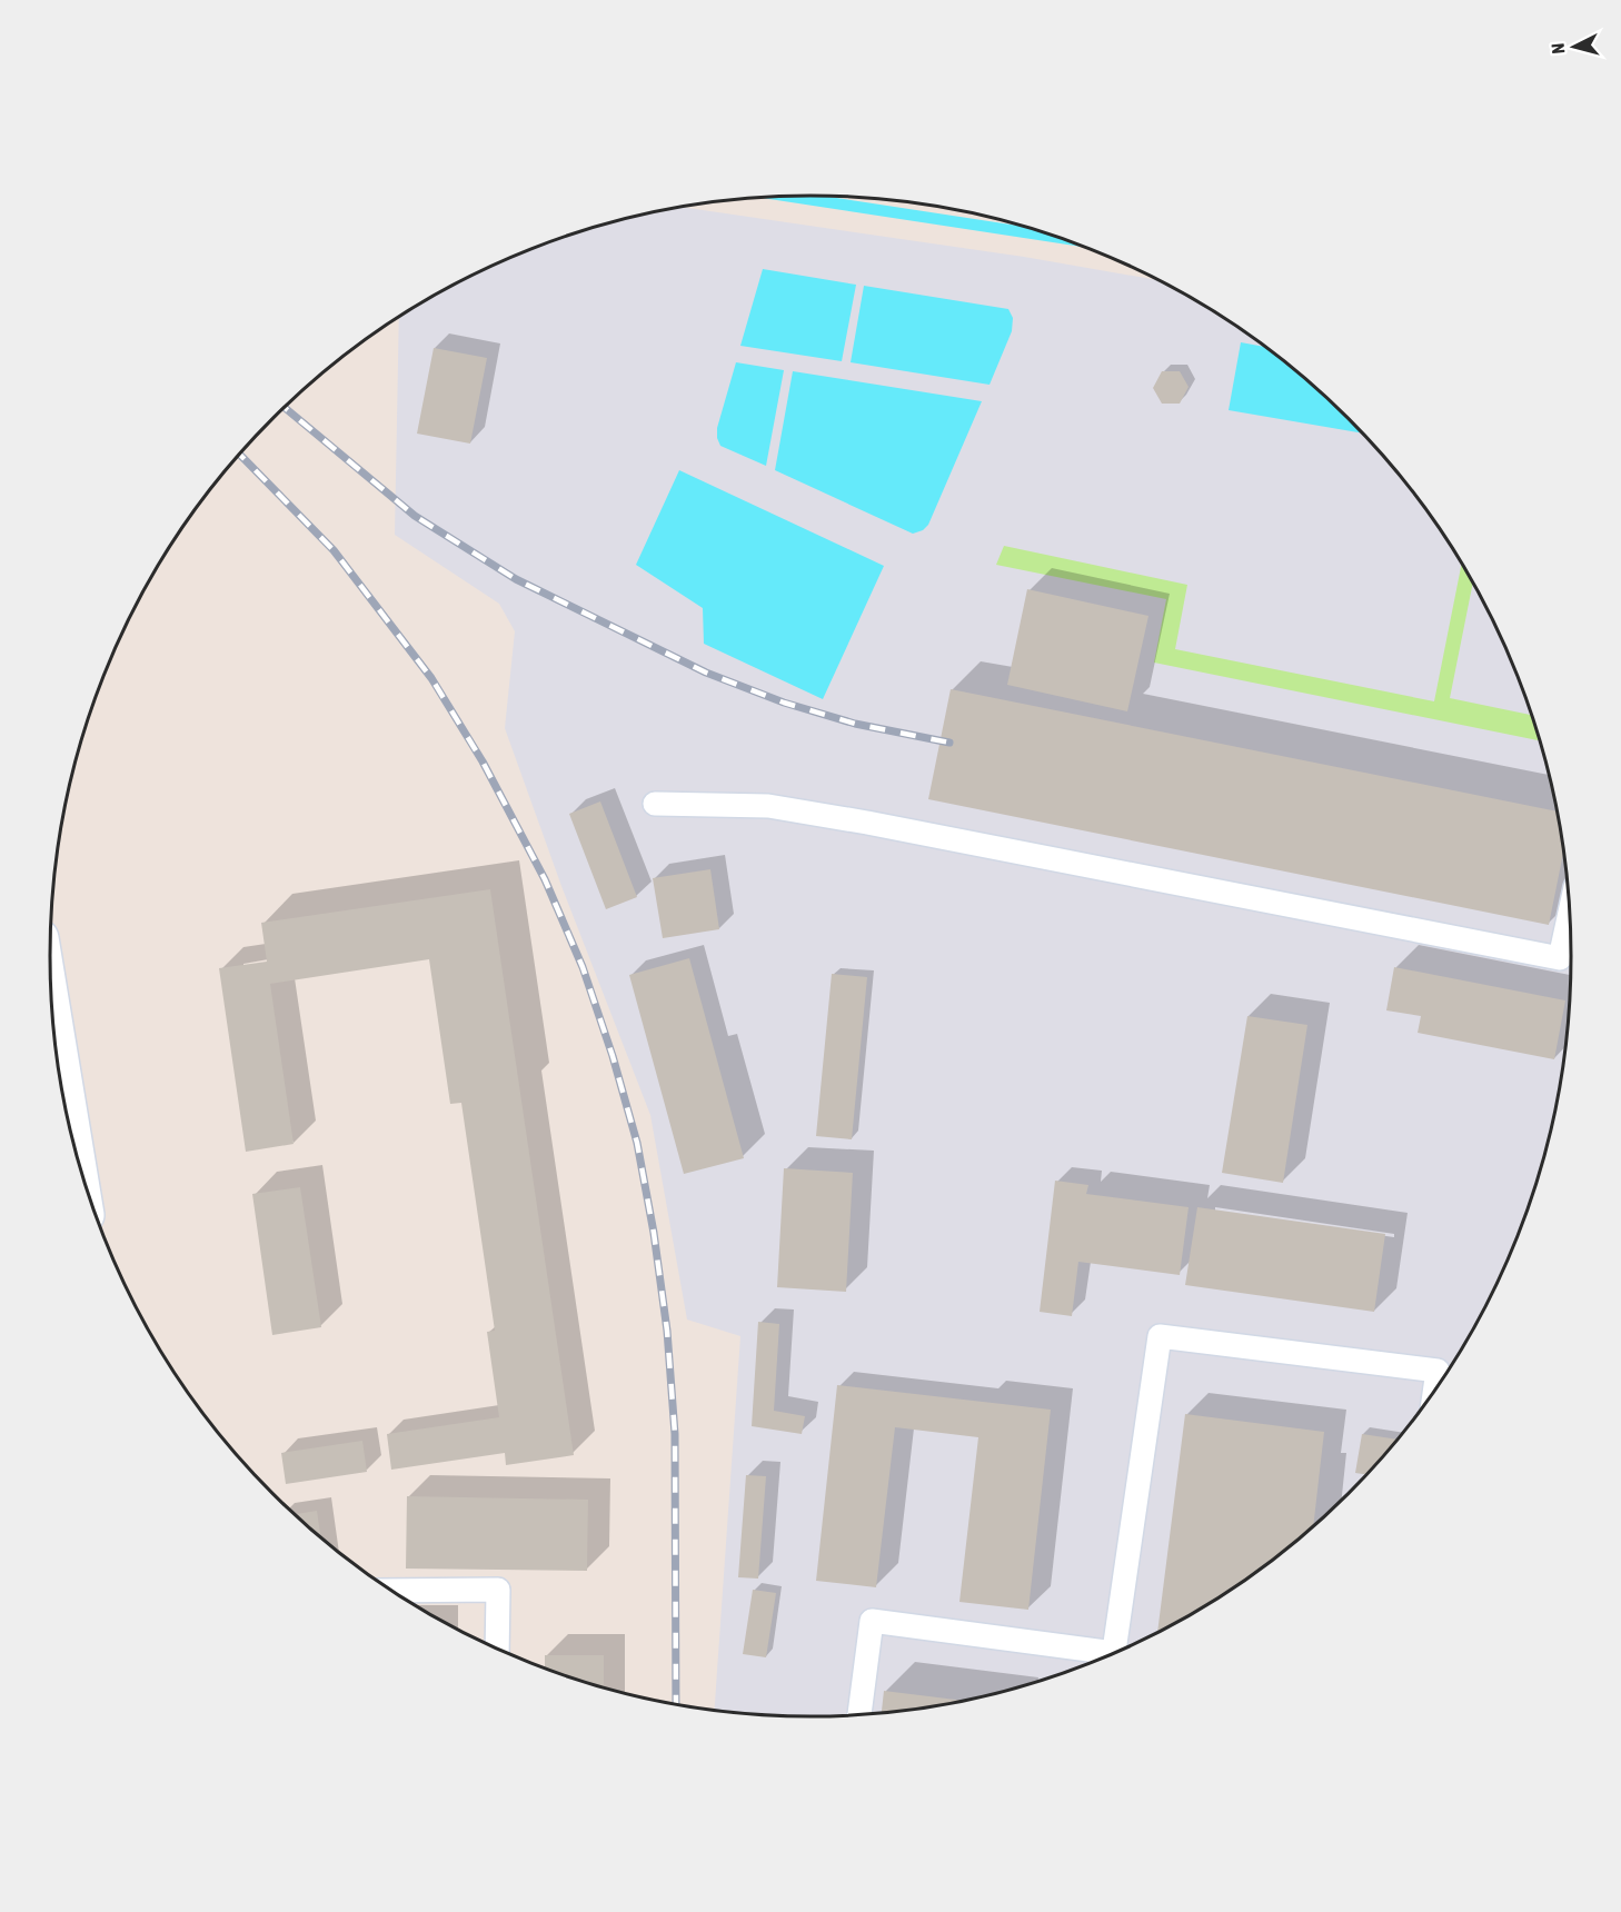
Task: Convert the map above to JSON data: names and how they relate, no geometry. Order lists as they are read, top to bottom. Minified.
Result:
{"north":"left"}
